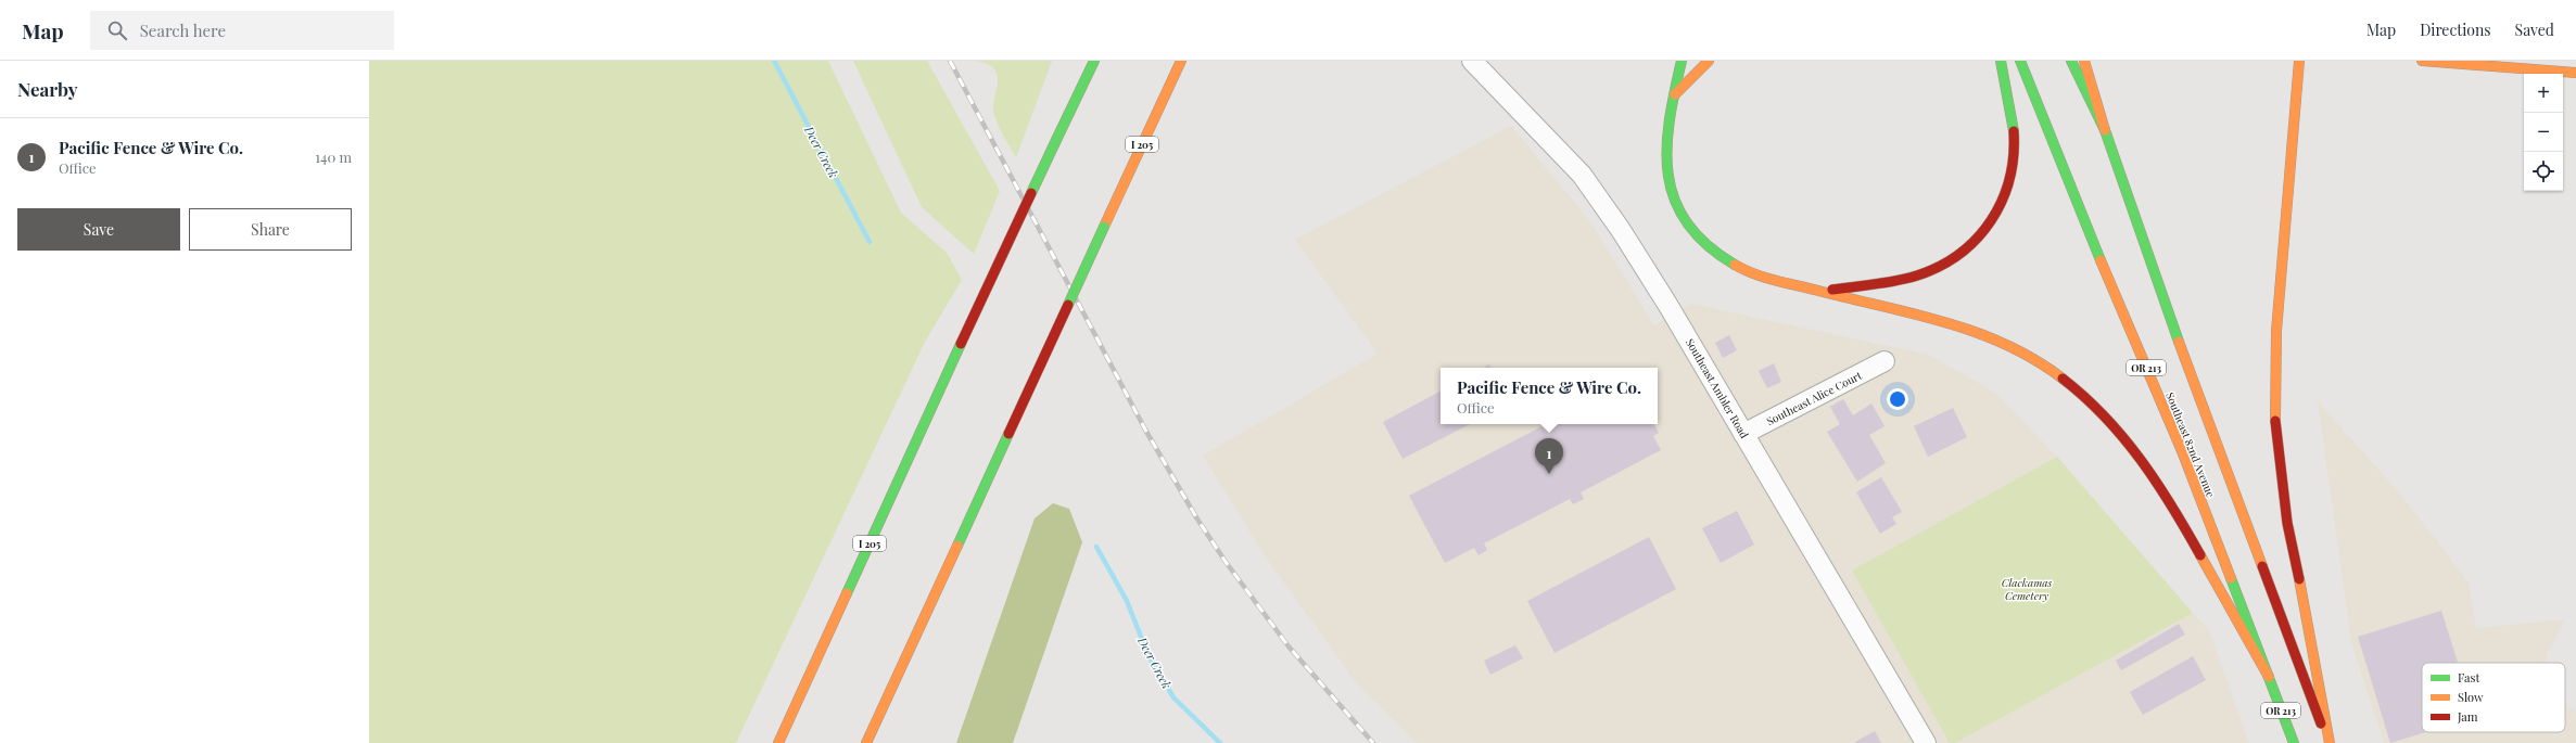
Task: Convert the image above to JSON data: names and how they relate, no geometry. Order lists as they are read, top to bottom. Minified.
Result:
{"streets":{"main road":["I 205","OR 213","Southeast 82nd Avenue"],"street":["Southeast Ambler Road","Southeast Alice Court"]},"crossings":[["Southeast Ambler Road","Southeast Alice Court"]],"water":["Deer Creek"],"parks":["Clackamas Cemetery"],"legend":["Fast","Slow","Jam"],"page":{"header":"Map","search":"Search here","nav":["Map","Directions","Saved"],"heading":"Nearby","map_buttons":["+","−"],"list":[{"mark":"1","name":"Pacific Fence & Wire Co.","note":"Office","value":"140 m"}],"buttons":["Save","Share"],"popup":["Pacific Fence & Wire Co.","Office"],"pins":"1"}}
